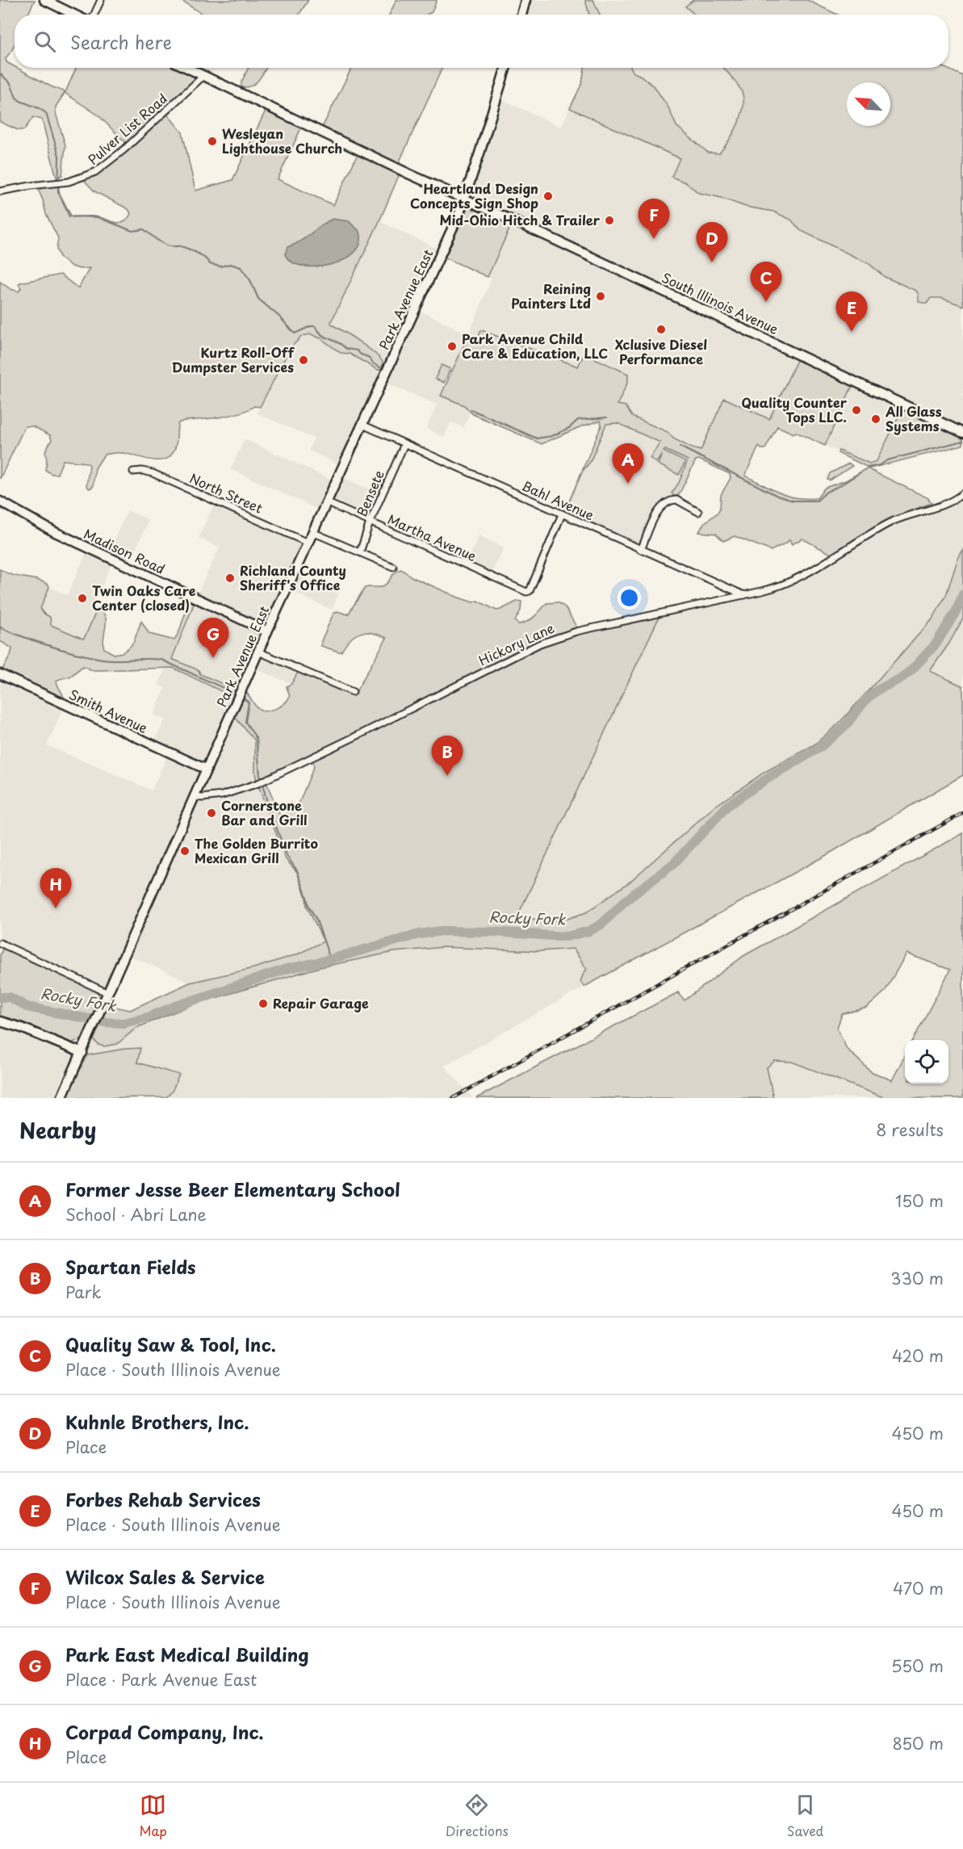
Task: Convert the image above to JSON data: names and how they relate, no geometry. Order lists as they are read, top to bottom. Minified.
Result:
{"streets":{"main road":["Park Avenue East","South Illinois Avenue","Madison Road","Smith Avenue"],"street":["Pulver List Road","North Street","Bensete","Bahl Avenue","Martha Avenue","Hickory Lane"]},"crossings":[["Pulver List Road","South Illinois Avenue"],["Park Avenue East","South Illinois Avenue"],["Park Avenue East","North Street"],["Park Avenue East","Bahl Avenue"],["Park Avenue East","Martha Avenue"],["Park Avenue East","Madison Road"],["Park Avenue East","Hickory Lane"],["Park Avenue East","Smith Avenue"],["Bensete","Bahl Avenue"],["Bensete","Martha Avenue"],["Bahl Avenue","Martha Avenue"],["Bahl Avenue","Hickory Lane"]],"water":["Rocky Fork"],"places":["Wesleyan Lighthouse Church","Heartland Design Concepts Sign Shop","Mid-Ohio Hitch & Trailer","Reining Painters Ltd","Xclusive Diesel Performance","Park Avenue Child Care & Education, LLC","Kurtz Roll-Off Dumpster Services","Quality Counter Tops LLC.","All Glass Systems","Richland County Sheriff's Office","Twin Oaks Care Center (closed)","Cornerstone Bar and Grill","The Golden Burrito Mexican Grill","Repair Garage"],"north":"top left","page":{"search":"Search here","pins":["F","D","C","E","A","G","B","H"],"heading":["Nearby","8 results"],"list":[{"mark":"A","name":"Former Jesse Beer Elementary School","note":"School · Abri Lane","value":"150 m"},{"mark":"B","name":"Spartan Fields","note":"Park","value":"330 m"},{"mark":"C","name":"Quality Saw & Tool, Inc.","note":"Place · South Illinois Avenue","value":"420 m"},{"mark":"D","name":"Kuhnle Brothers, Inc.","note":"Place","value":"450 m"},{"mark":"E","name":"Forbes Rehab Services","note":"Place · South Illinois Avenue","value":"450 m"},{"mark":"F","name":"Wilcox Sales & Service","note":"Place · South Illinois Avenue","value":"470 m"},{"mark":"G","name":"Park East Medical Building","note":"Place · Park Avenue East","value":"550 m"},{"mark":"H","name":"Corpad Company, Inc.","note":"Place","value":"850 m"}],"nav":["Map","Directions","Saved"]}}
